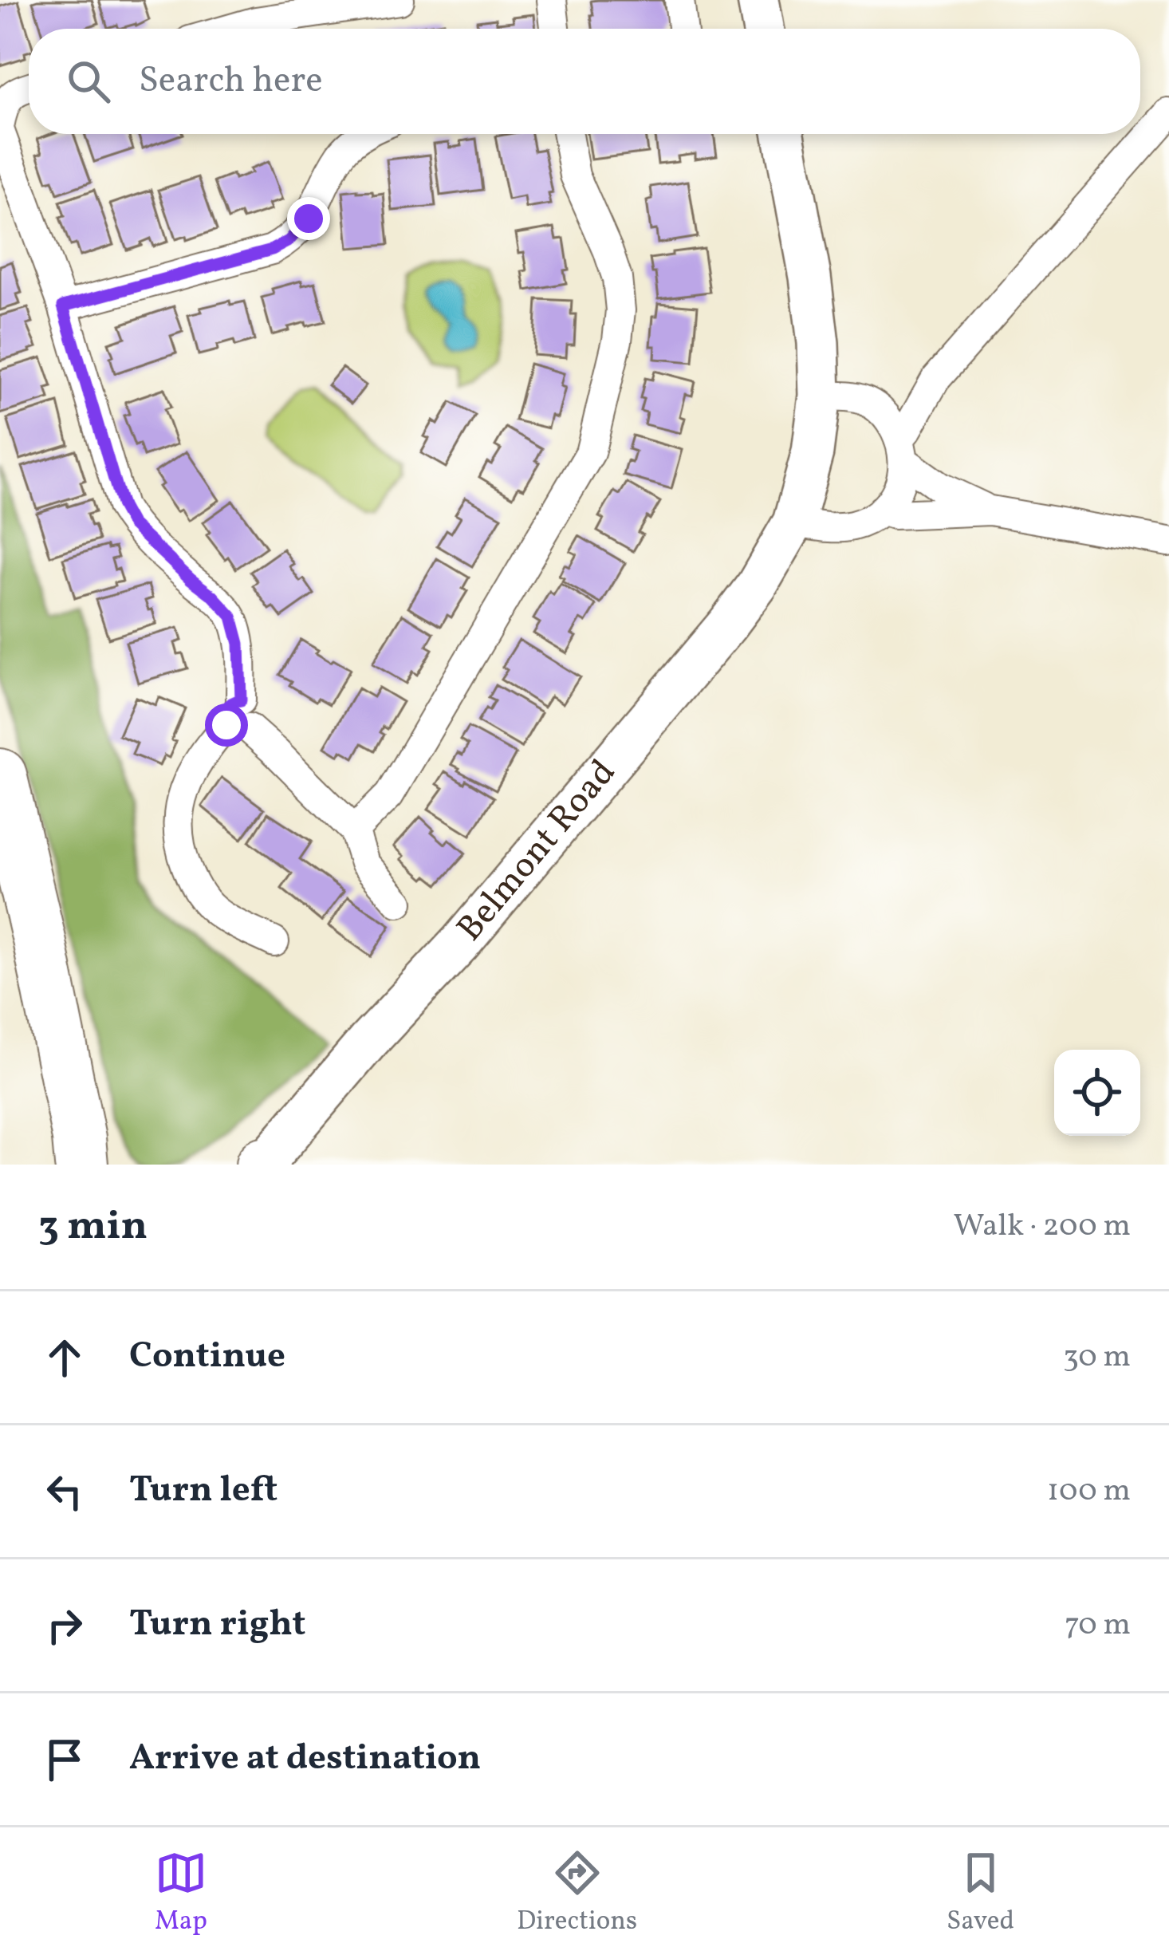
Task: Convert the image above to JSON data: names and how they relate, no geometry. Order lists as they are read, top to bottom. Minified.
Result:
{"streets":{"main road":["Belmont Road"]},"page":{"search":"Search here","heading":["3 min","Walk · 200 m"],"list":[["Continue","30 m"],["Turn left","100 m"],["Turn right","70 m"],"Arrive at destination"],"nav":["Map","Directions","Saved"]}}
